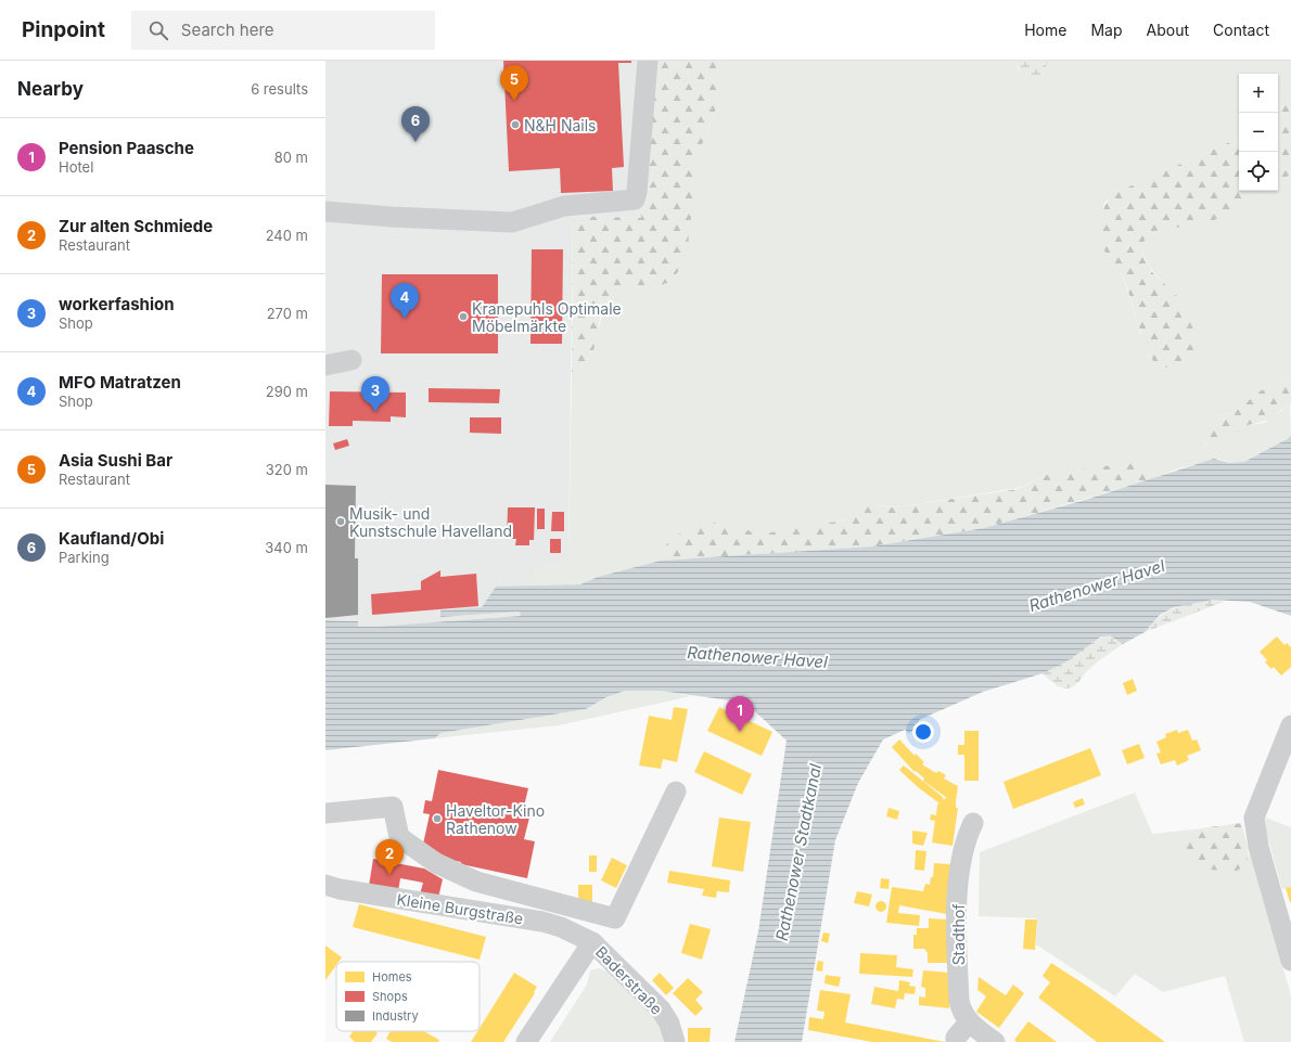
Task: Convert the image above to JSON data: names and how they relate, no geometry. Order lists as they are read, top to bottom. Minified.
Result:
{"streets":{"street":["Kleine Burgstraße","Stadthof","Baderstraße"]},"crossings":[["Kleine Burgstraße","Baderstraße"]],"water":["Rathenower Havel","Rathenower Stadtkanal"],"places":["N&H Nails","Kranepuhls Optimale Möbelmärkte","Musik- und Kunstschule Havelland","Haveltor-Kino Rathenow"],"legend":["Homes","Shops","Industry"],"page":{"header":"Pinpoint","search":"Search here","nav":["Home","Map","About","Contact"],"heading":["Nearby","6 results"],"pins":["5","6","4","3","1","2"],"map_buttons":["+","−"],"list":[{"mark":"1","name":"Pension Paasche","note":"Hotel","value":"80 m"},{"mark":"2","name":"Zur alten Schmiede","note":"Restaurant","value":"240 m"},{"mark":"3","name":"workerfashion","note":"Shop","value":"270 m"},{"mark":"4","name":"MFO Matratzen","note":"Shop","value":"290 m"},{"mark":"5","name":"Asia Sushi Bar","note":"Restaurant","value":"320 m"},{"mark":"6","name":"Kaufland/Obi","note":"Parking","value":"340 m"}]}}
